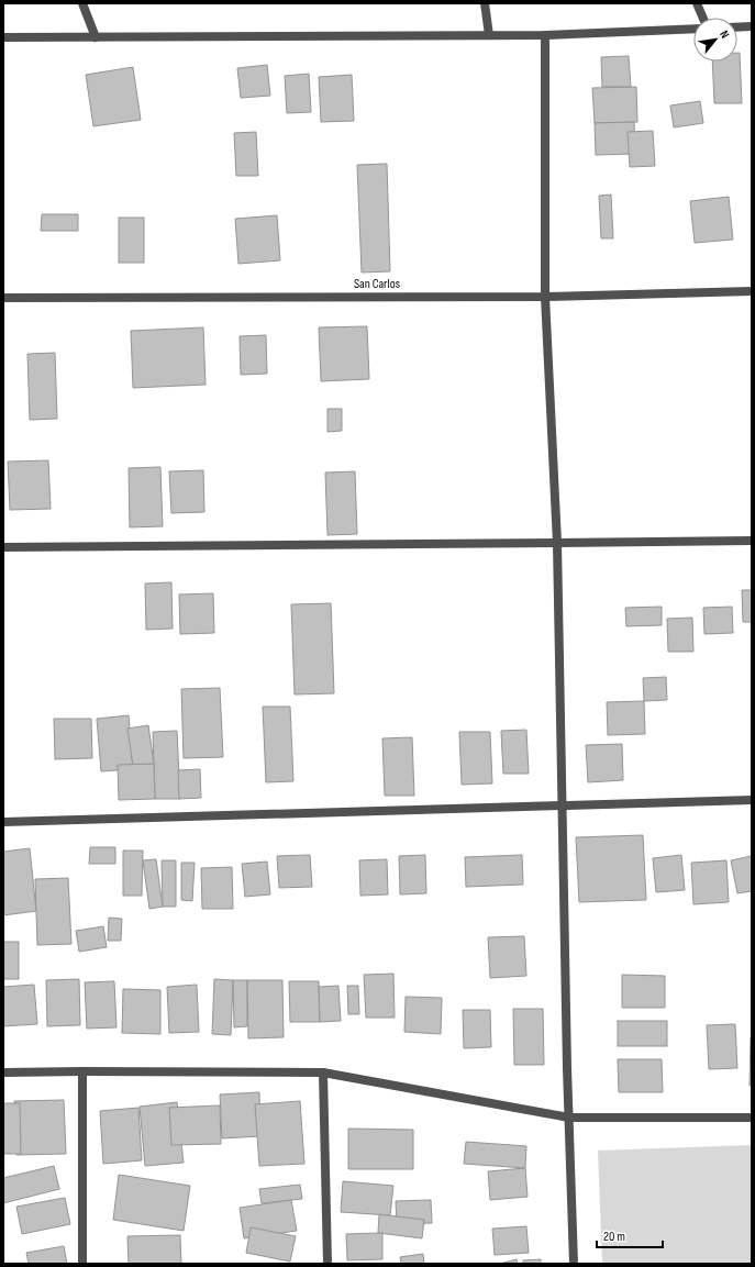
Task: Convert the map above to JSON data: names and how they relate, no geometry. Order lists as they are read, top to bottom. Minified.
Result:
{"streets":{"street":["San Carlos"]},"scale_bar":"20 m","north":"top right"}
